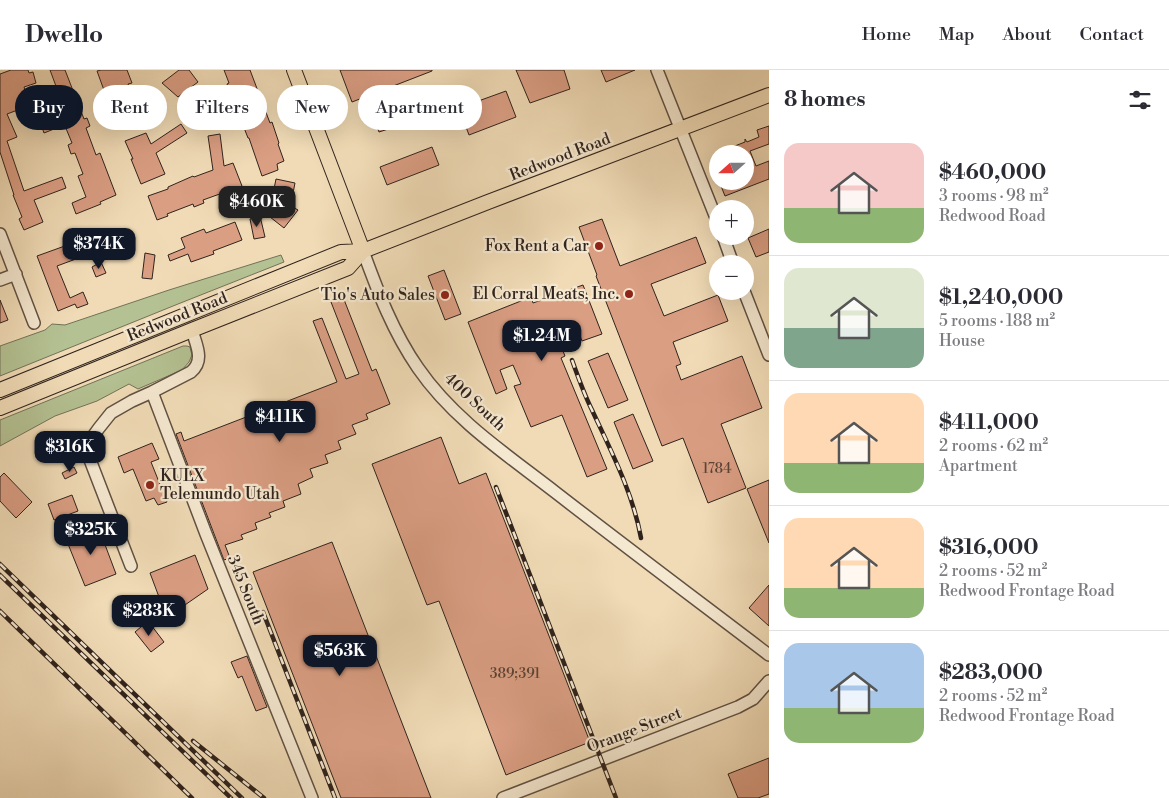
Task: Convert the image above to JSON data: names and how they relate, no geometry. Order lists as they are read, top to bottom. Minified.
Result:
{"streets":{"main road":["Redwood Road","400 South"],"street":["345 South","Orange Street"]},"crossings":[["Redwood Road","400 South"]],"places":["Fox Rent a Car","El Corral Meats, Inc.","Tio's Auto Sales","KULX Telemundo Utah"],"house_numbers":["1784","389;391"],"north":"left","page":{"header":"Dwello","nav":["Home","Map","About","Contact"],"heading":"8 homes","chip":["Buy","Rent","Filters","New","Apartment"],"list":[{"name":"$460,000","note":"3 rooms · 98 m² · Redwood Road"},{"name":"$1,240,000","note":"5 rooms · 188 m² · House"},{"name":"$411,000","note":"2 rooms · 62 m² · Apartment"},{"name":"$316,000","note":"2 rooms · 52 m² · Redwood Frontage Road"},{"name":"$283,000","note":"2 rooms · 52 m² · Redwood Frontage Road"}],"map_buttons":["+","−"],"price":["$460K","$374K","$1.24M","$411K","$316K","$325K","$283K","$563K"]}}
